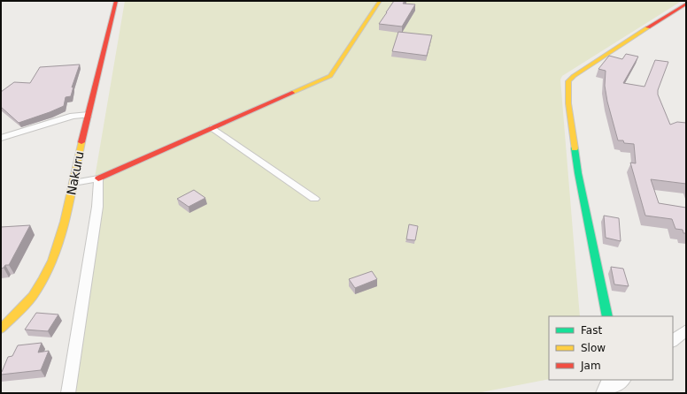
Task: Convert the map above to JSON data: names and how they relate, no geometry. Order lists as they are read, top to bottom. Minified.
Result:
{"streets":{"street":["Nakuru"]},"legend":["Fast","Slow","Jam"]}
